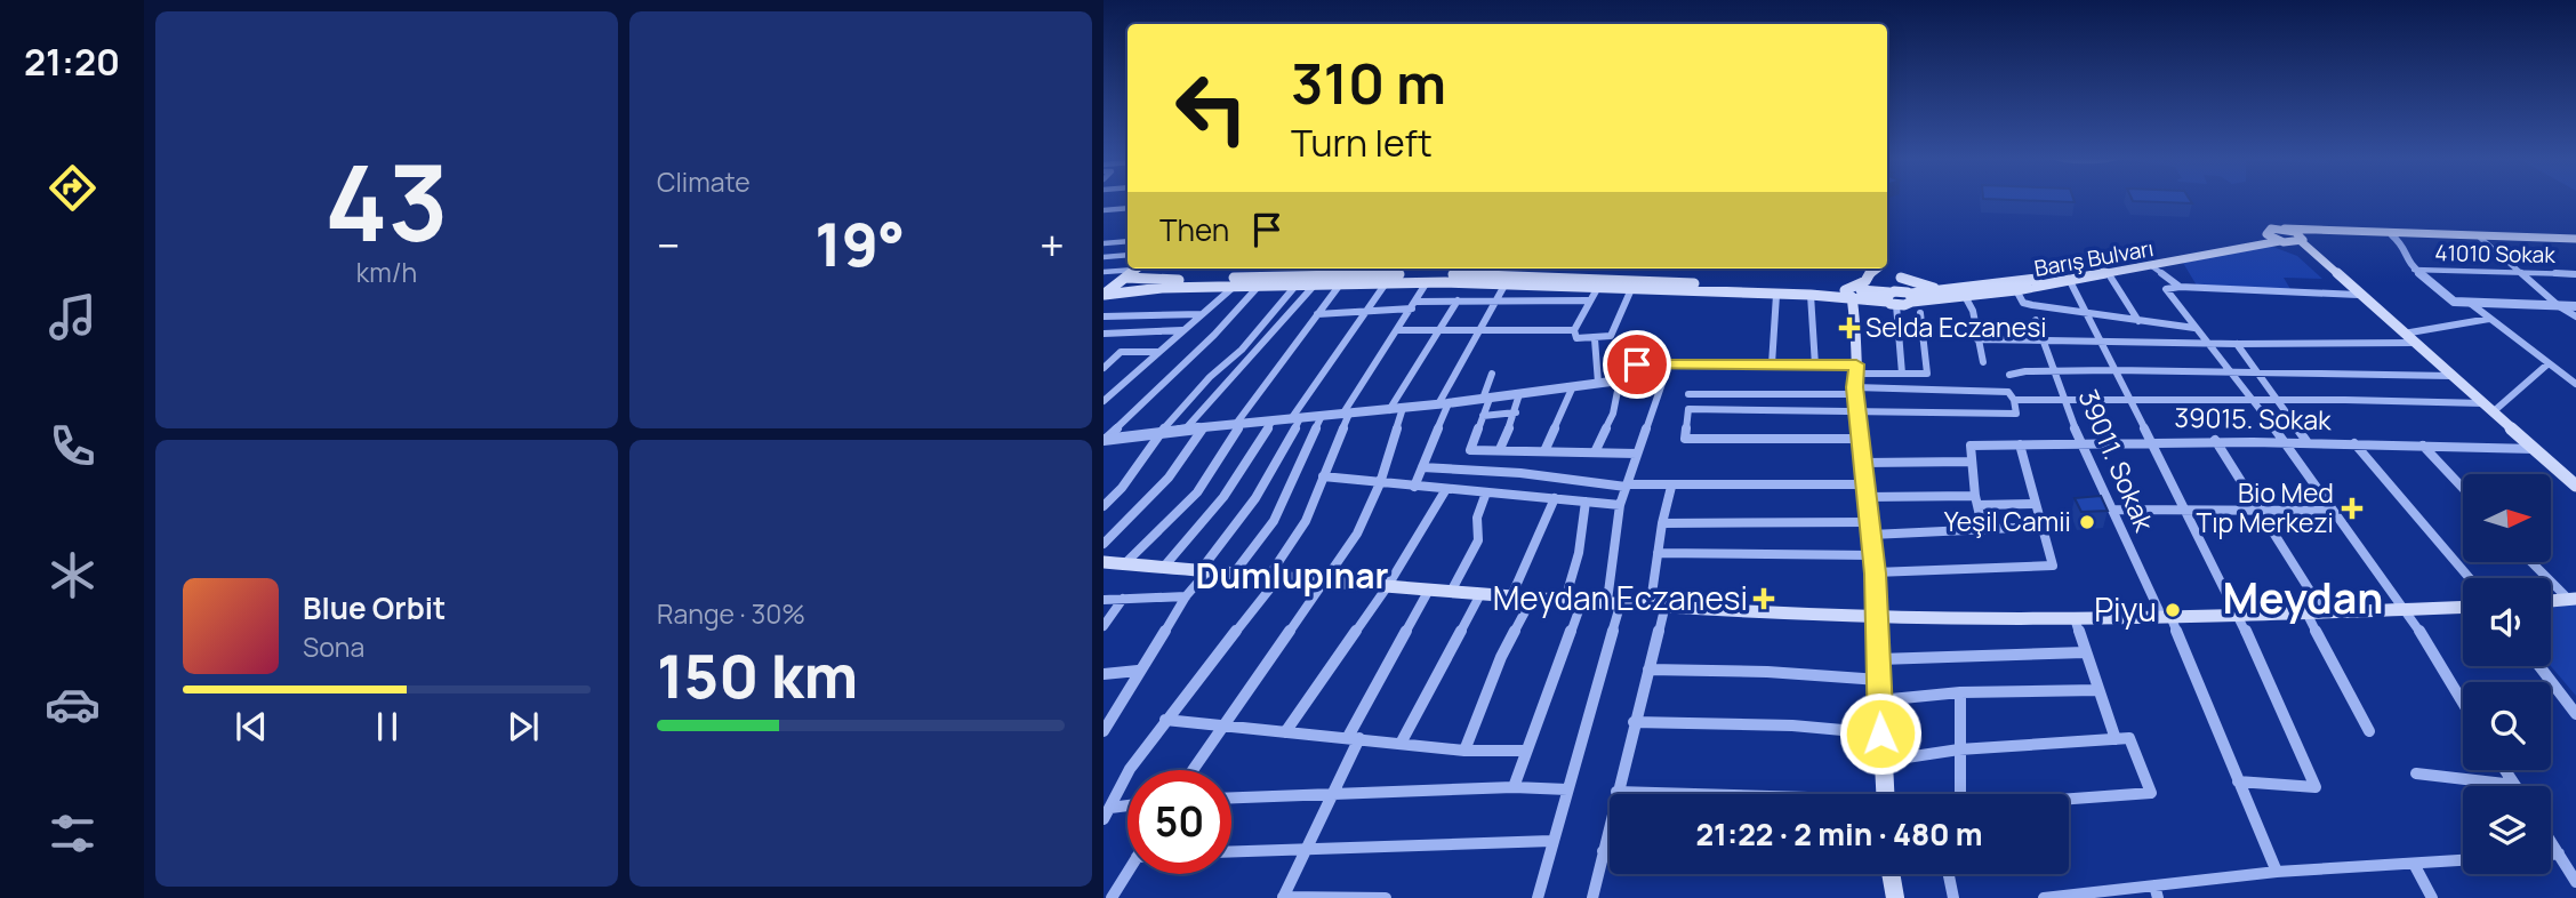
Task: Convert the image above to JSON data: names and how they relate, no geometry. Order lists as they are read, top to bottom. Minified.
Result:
{"streets":{"main road":["Barış Bulvarı"],"street":["41010 Sokak","39015. Sokak","39011. Sokak"]},"crossings":[["39015. Sokak","39011. Sokak"]],"districts":["Dumlupınar","Meydan"],"places":{"health":["Selda Eczanesi","Bio Med Tıp Merkezi","Meydan Eczanesi"],"other":["Yeşil Camii","Piyu"]},"north":"right","page":{"tabs":"21:20","tile":[["43","km/h"],"Climate",["Range · 30%","150 km"]],"turn":["310 m","Turn left"],"then":"Then","heat":["−","19°","+"],"song":["Blue Orbit","Sona"],"limit":"50","trip":"21:22 · 2 min · 480 m"}}
